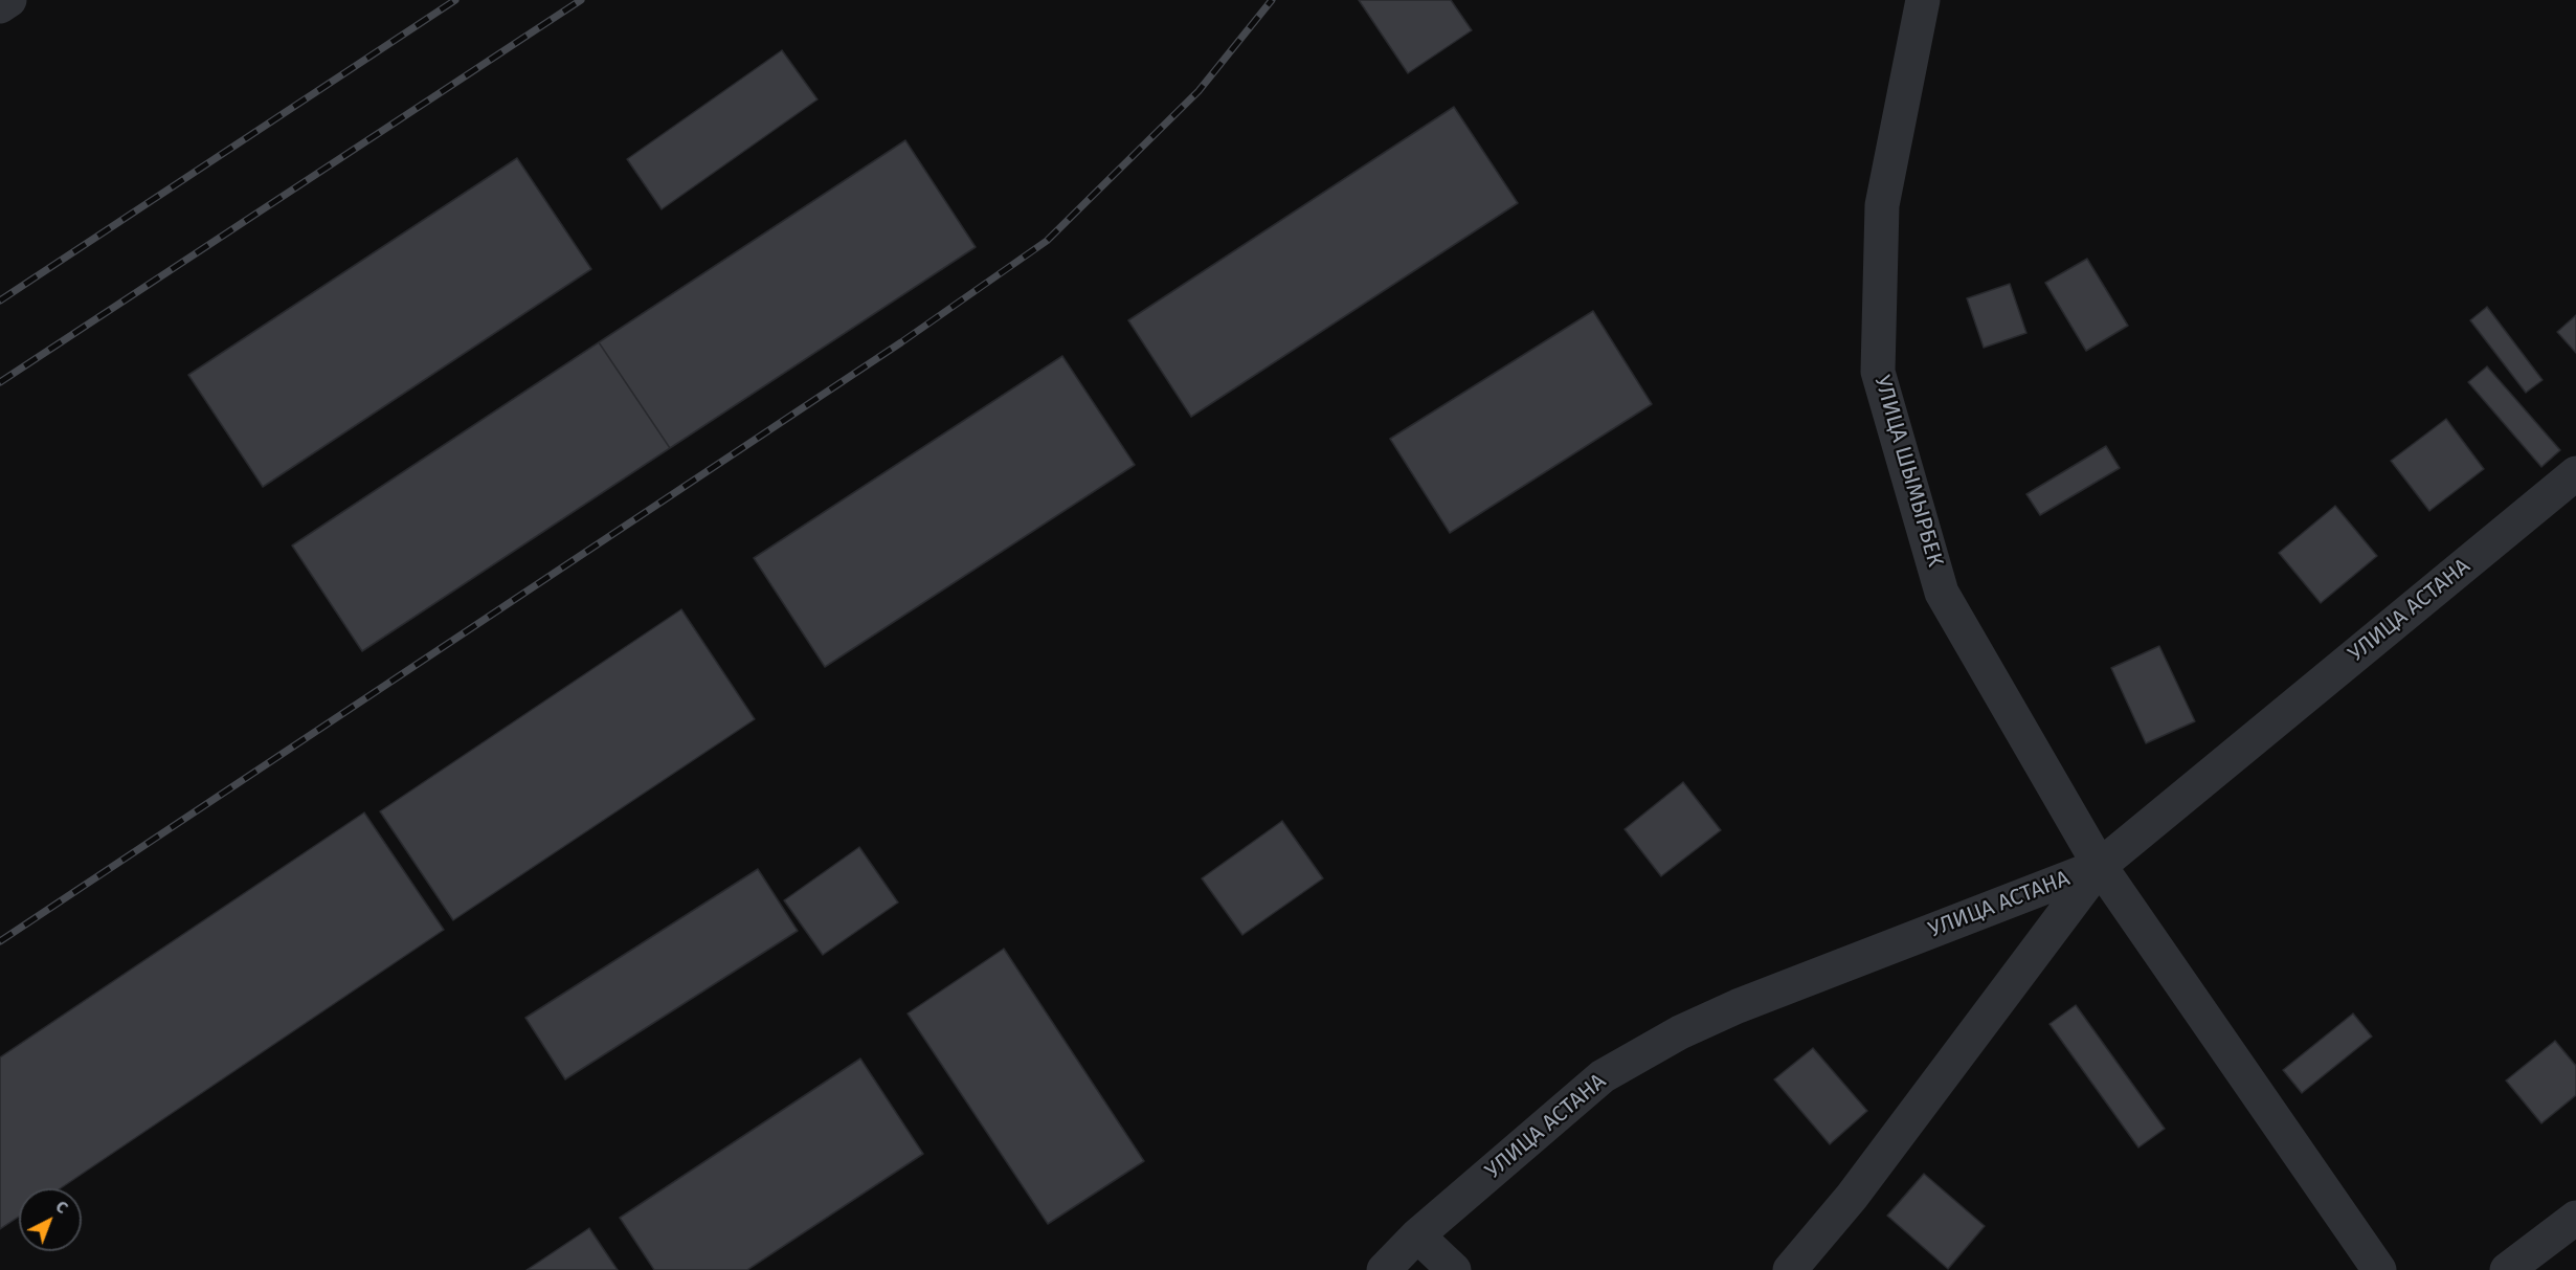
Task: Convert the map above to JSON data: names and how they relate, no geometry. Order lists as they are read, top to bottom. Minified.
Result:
{"streets":{"street":["УЛИЦА ШЫМЫРБЕК","УЛИЦА АСТАНА"]},"crossings":[["УЛИЦА ШЫМЫРБЕК","УЛИЦА АСТАНА"]],"north":"top right"}
